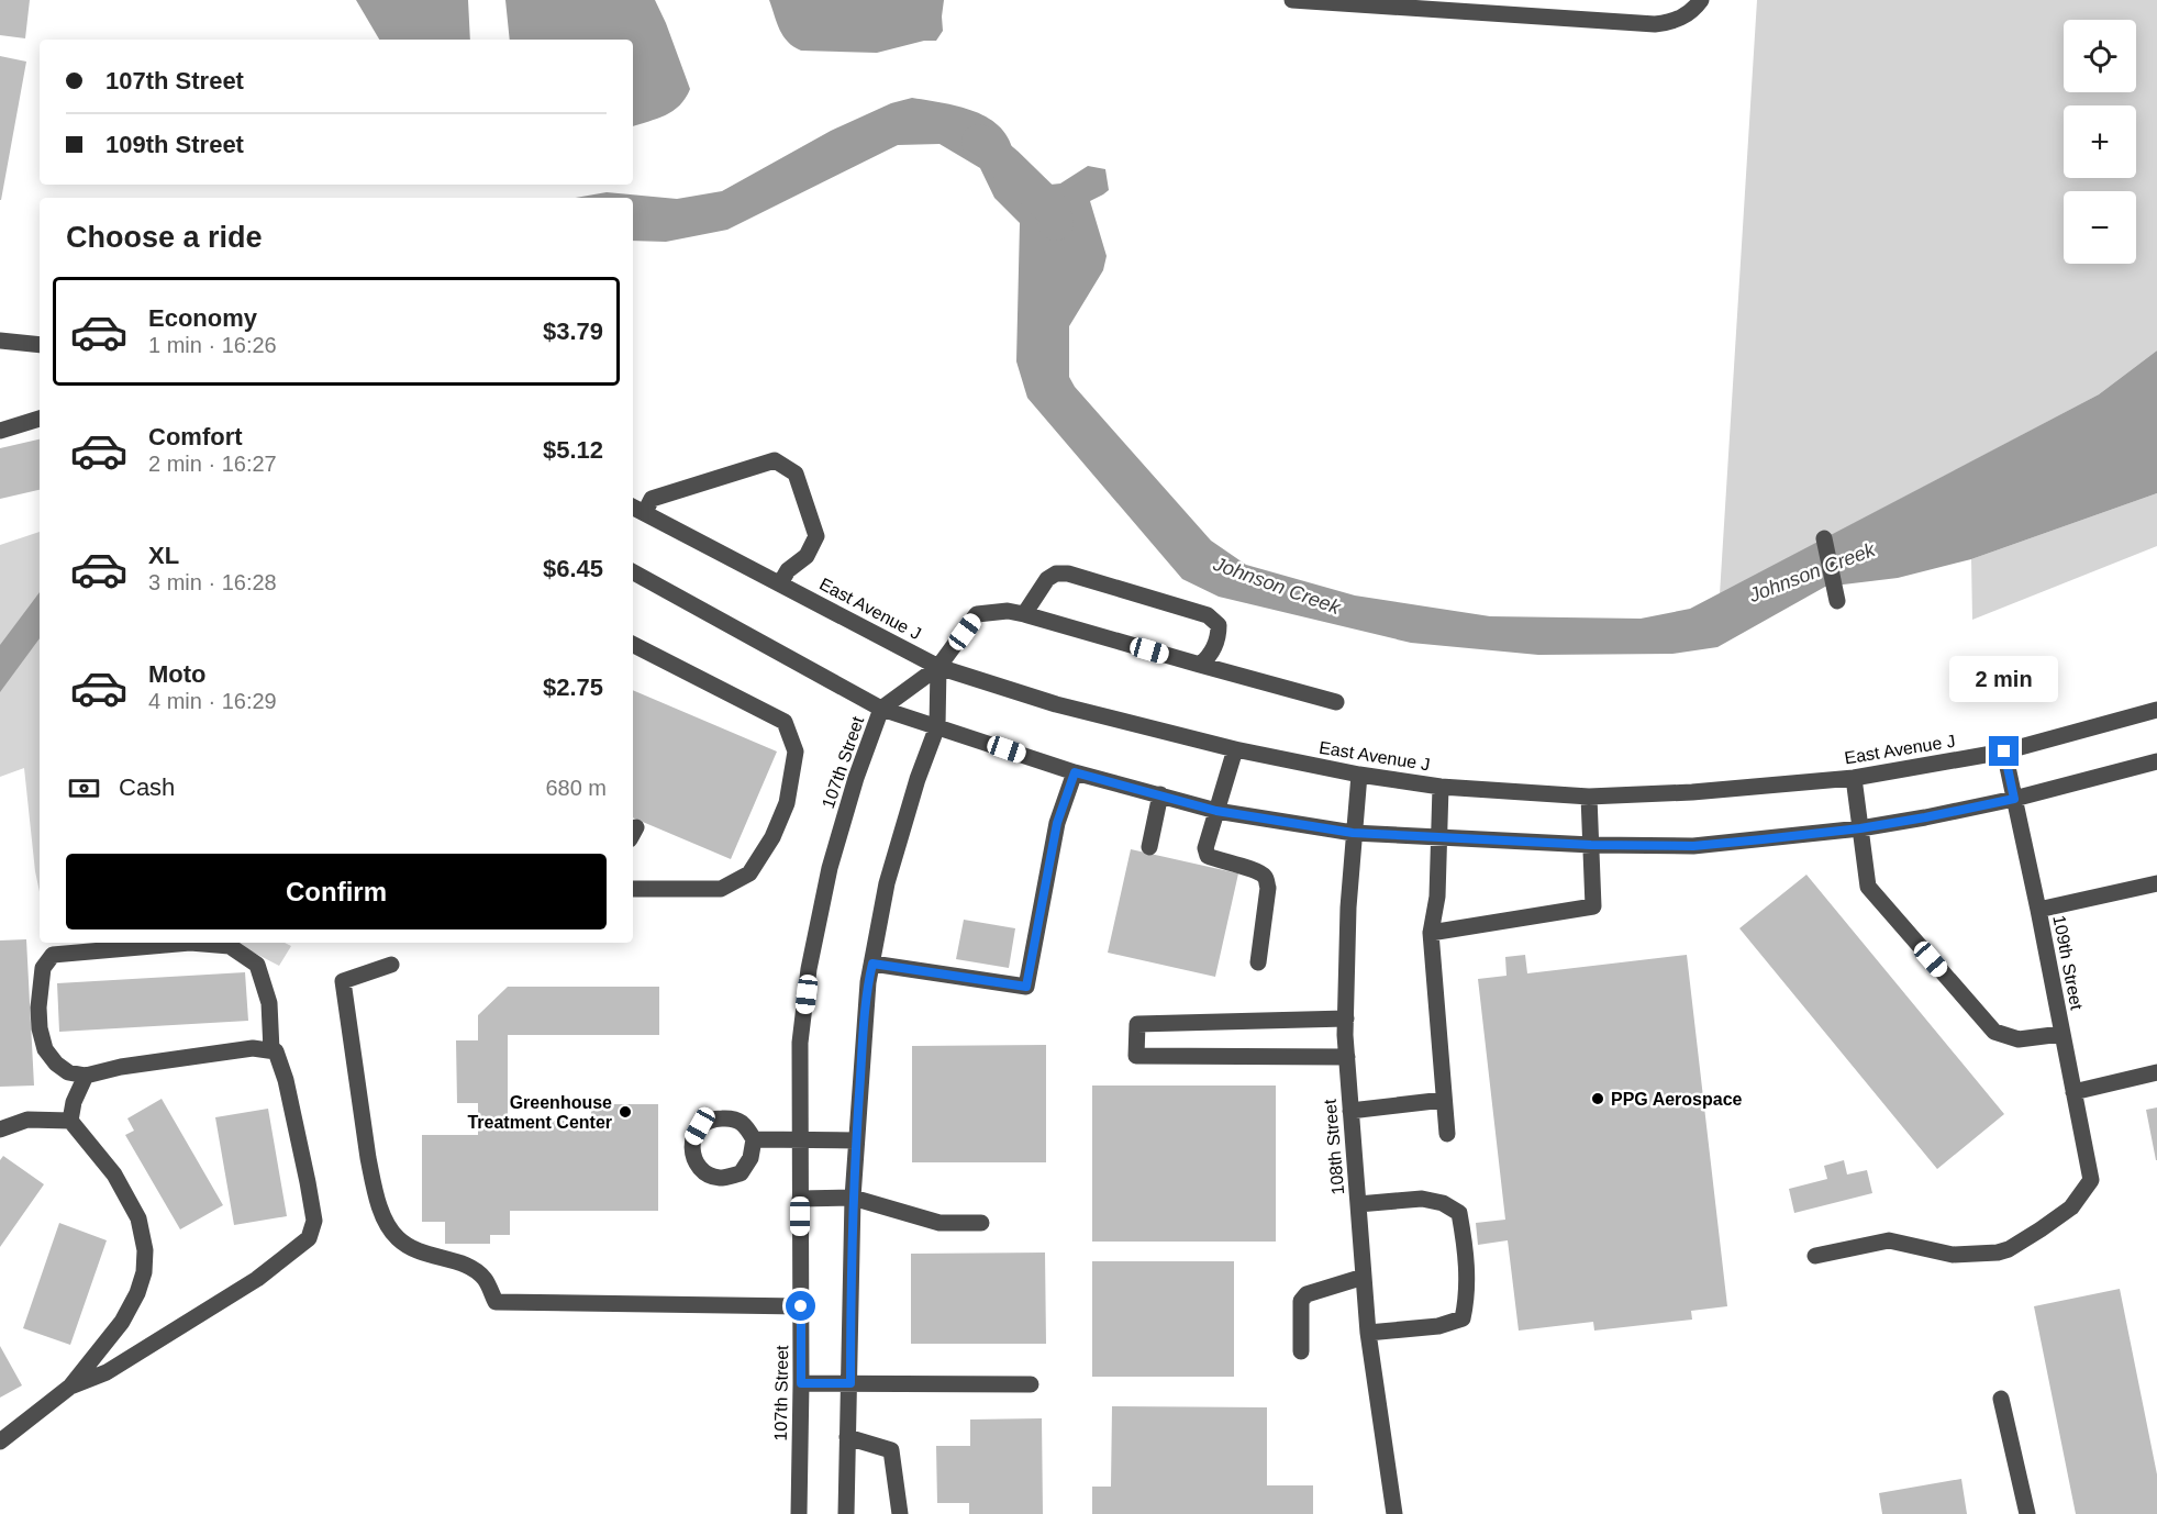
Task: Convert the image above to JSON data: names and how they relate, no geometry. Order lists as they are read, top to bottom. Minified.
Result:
{"streets":{"street":["East Avenue J","107th Street","109th Street","108th Street"]},"crossings":[["East Avenue J","107th Street"],["East Avenue J","109th Street"],["East Avenue J","108th Street"]],"water":["Johnson Creek"],"places":["PPG Aerospace","Greenhouse Treatment Center"],"page":{"map_buttons":["+","−"],"banner":["107th Street","109th Street"],"heading":"Choose a ride","list":[{"name":"Economy","note":"1 min · 16:26","value":"$3.79"},{"name":"Comfort","note":"2 min · 16:27","value":"$5.12"},{"name":"XL","note":"3 min · 16:28","value":"$6.45"},{"name":"Moto","note":"4 min · 16:29","value":"$2.75"}],"bubble":"2 min","pay":["Cash","680 m"],"buttons":"Confirm"}}
